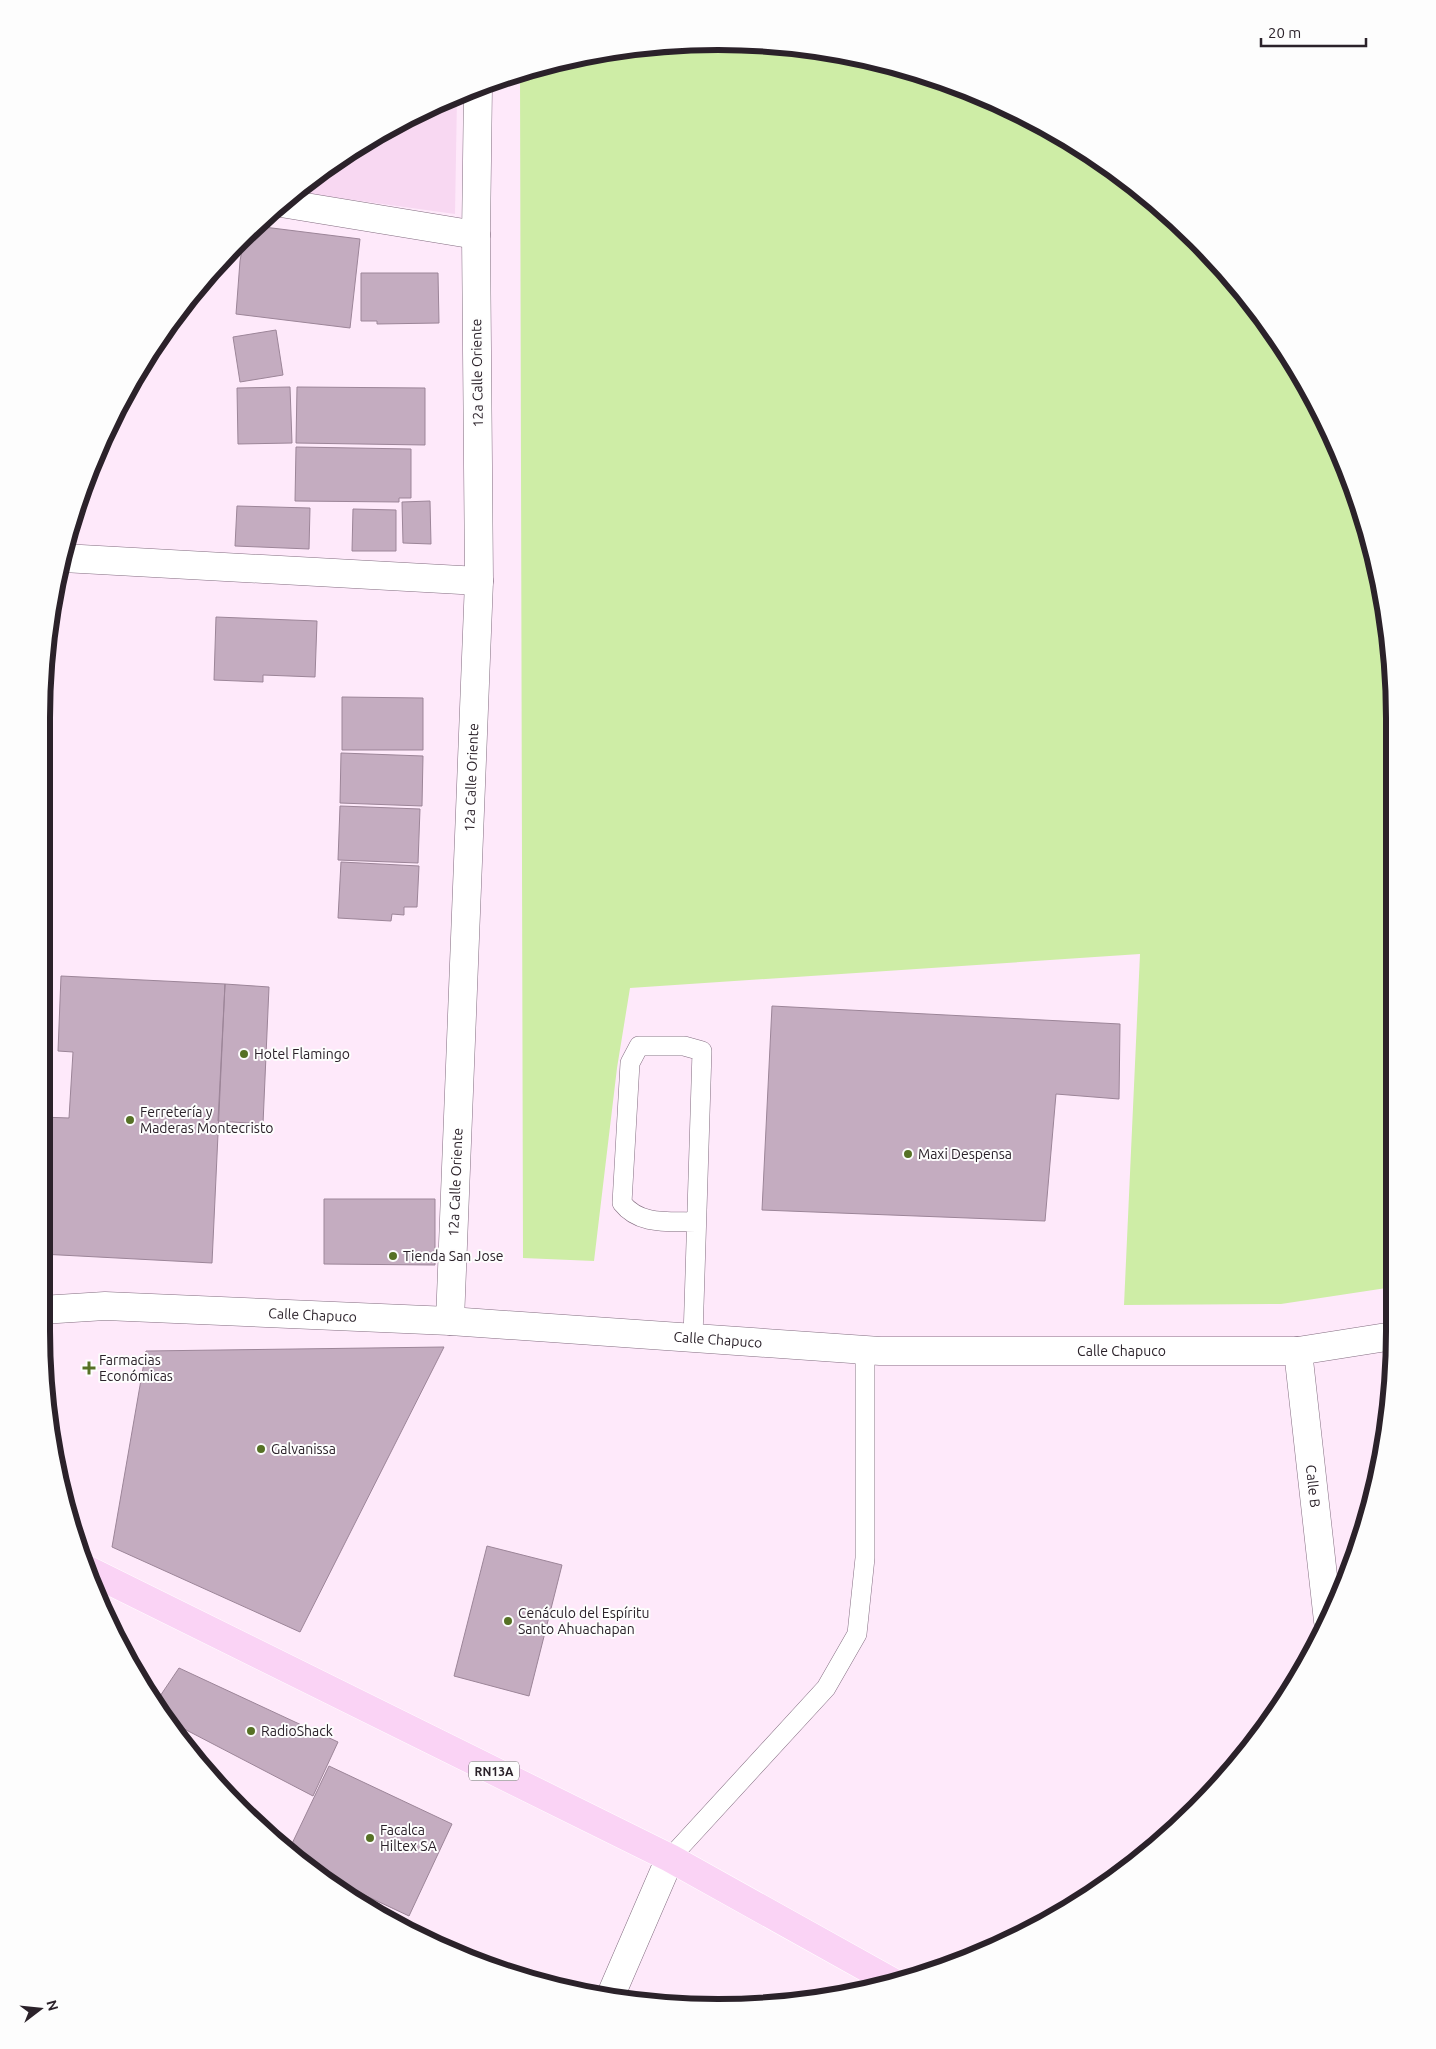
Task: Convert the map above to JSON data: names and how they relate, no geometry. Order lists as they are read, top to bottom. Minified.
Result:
{"streets":{"main road":["RN13A"],"street":["12a Calle Oriente","Calle Chapuco","Calle B"]},"crossings":[["12a Calle Oriente","Calle Chapuco"],["Calle Chapuco","Calle B"]],"places":{"other":["Hotel Flamingo","Ferretería y Maderas Montecristo","Maxi Despensa","Tienda San Jose","Galvanissa","Cenáculo del Espíritu Santo Ahuachapan","RadioShack","Facalca Hiltex SA"],"health":["Farmacias Económicas"]},"scale_bar":"20 m","north":"right"}
